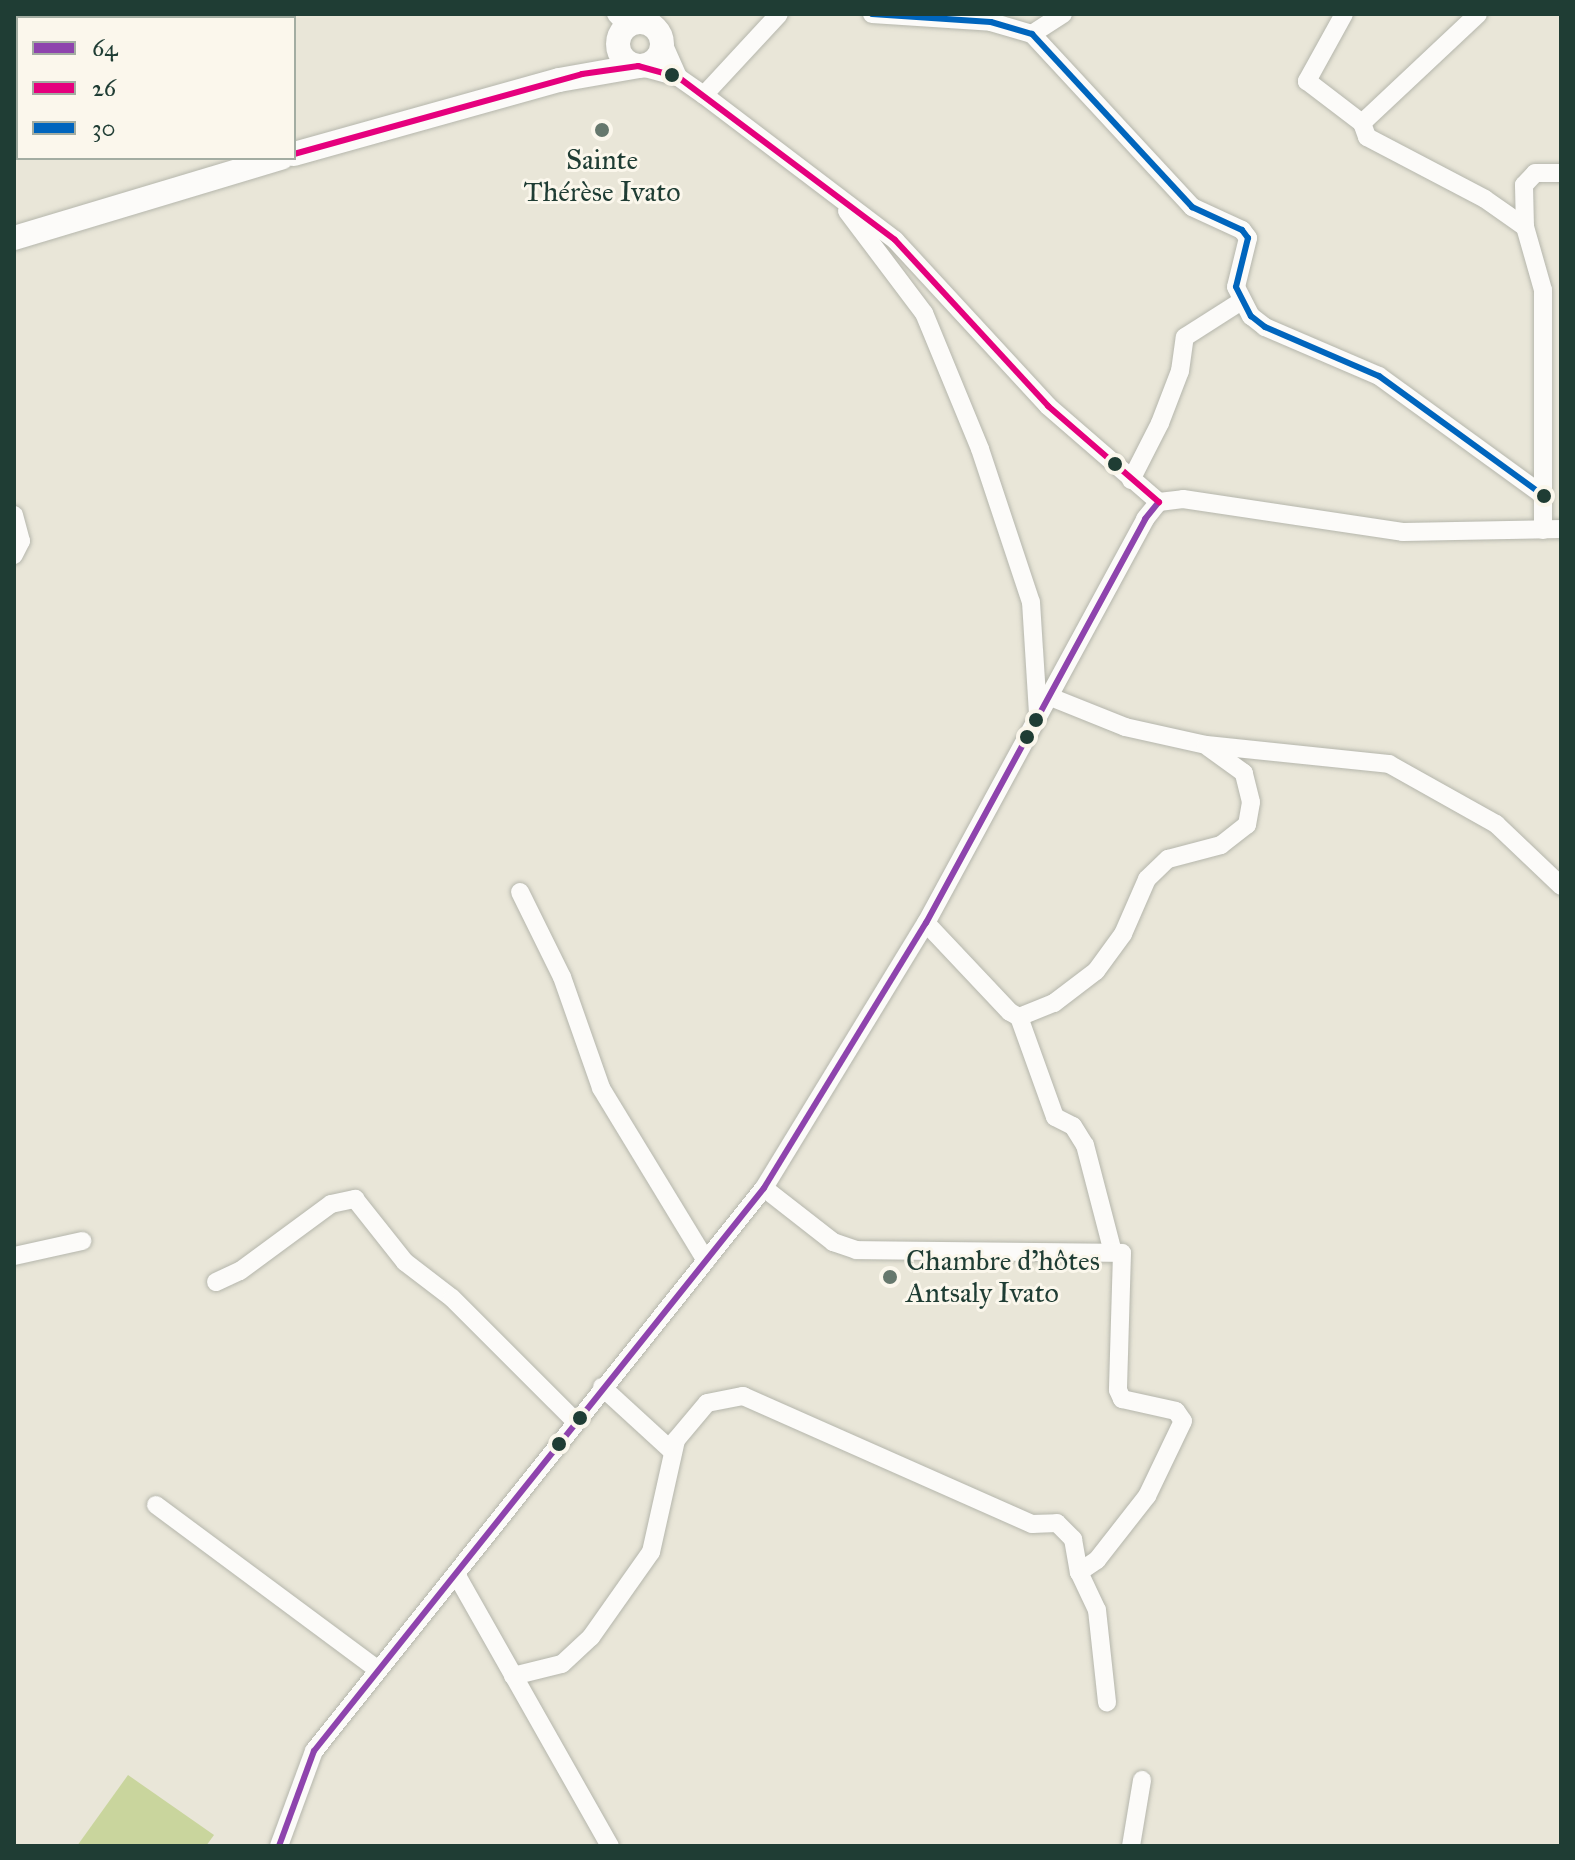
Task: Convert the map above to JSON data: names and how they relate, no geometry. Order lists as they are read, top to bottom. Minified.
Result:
{"places":["Sainte Thérèse Ivato","Chambre d'hôtes Antsaly Ivato"],"lines":["transit line 30","transit line 26","transit line 64"],"legend":["64","26","30"]}
